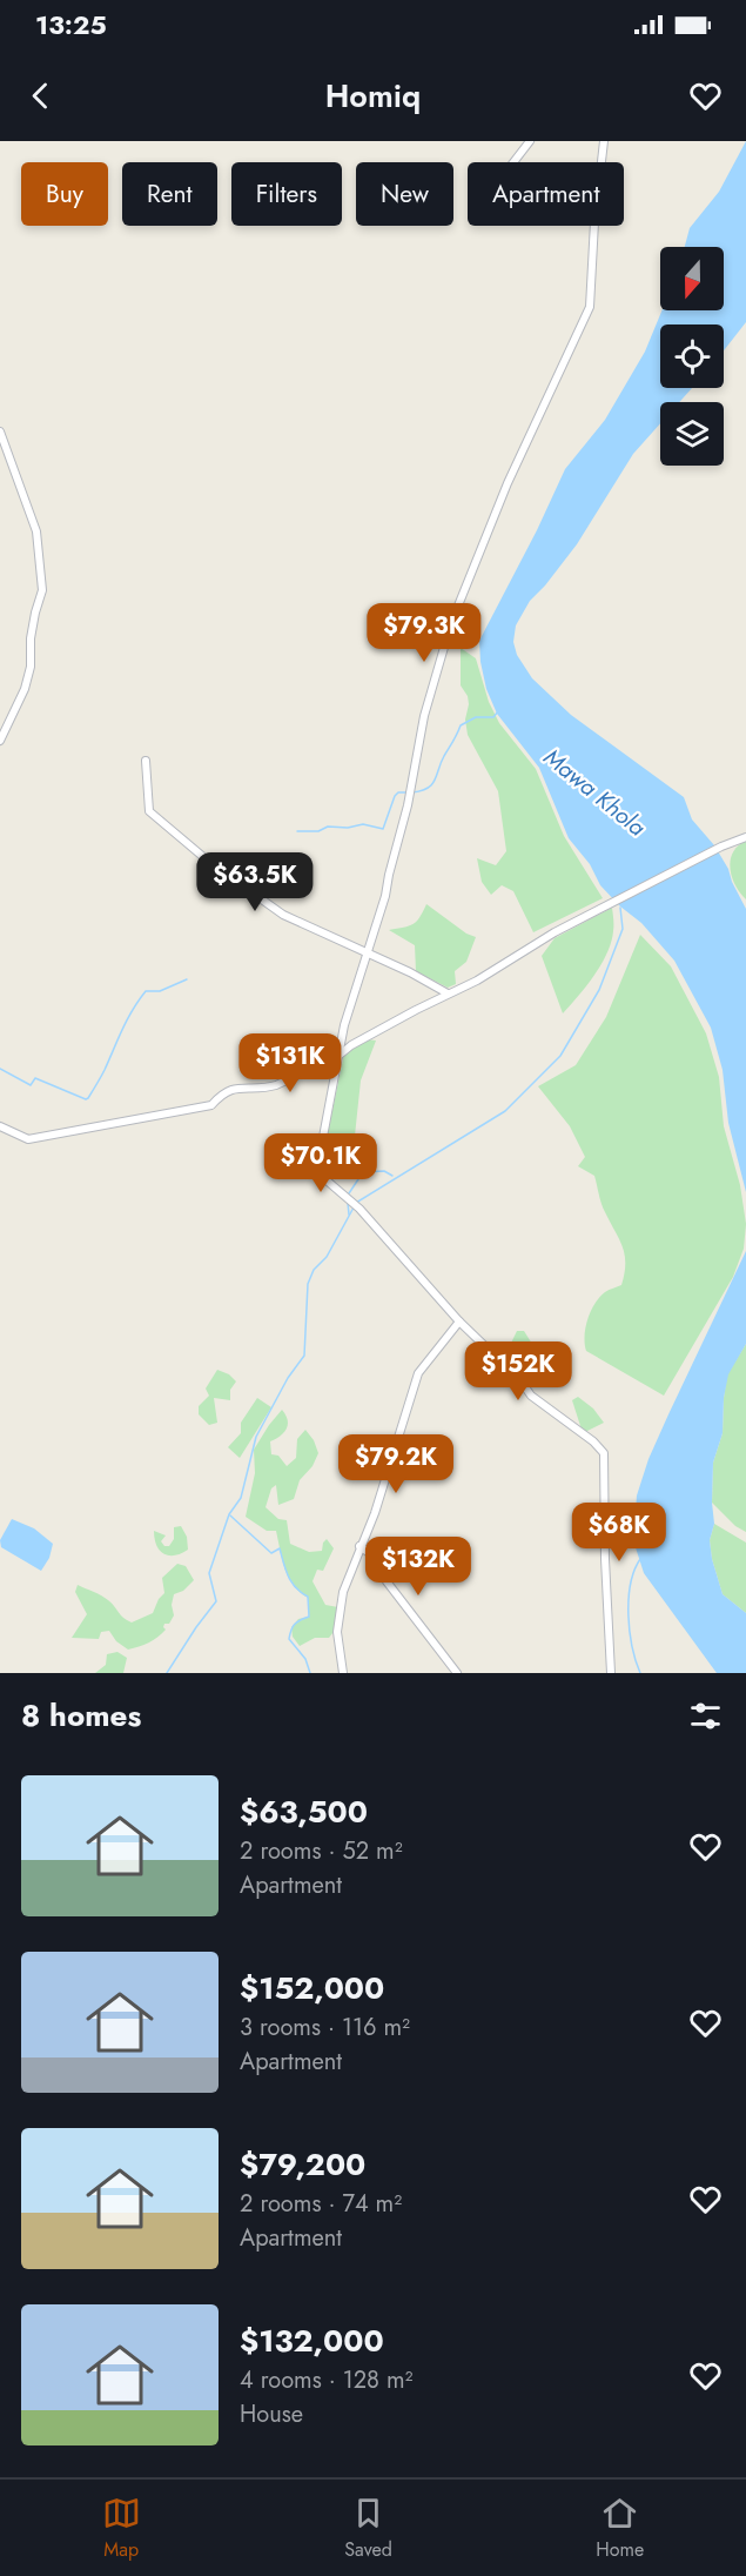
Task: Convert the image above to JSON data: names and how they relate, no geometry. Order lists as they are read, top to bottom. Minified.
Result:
{"water":["Mawa Khola"],"north":"bottom","page":{"status":"13:25","header":"Homiq","chip":["Buy","Rent","Filters","New","Apartment"],"price":["$79.3K","$63.5K","$131K","$70.1K","$152K","$79.2K","$68K","$132K"],"heading":"8 homes","list":[{"name":"$63,500","note":"2 rooms · 52 m² · Apartment"},{"name":"$152,000","note":"3 rooms · 116 m² · Apartment"},{"name":"$79,200","note":"2 rooms · 74 m² · Apartment"},{"name":"$132,000","note":"4 rooms · 128 m² · House"}],"tabs":["Map","Saved","Home"]}}
